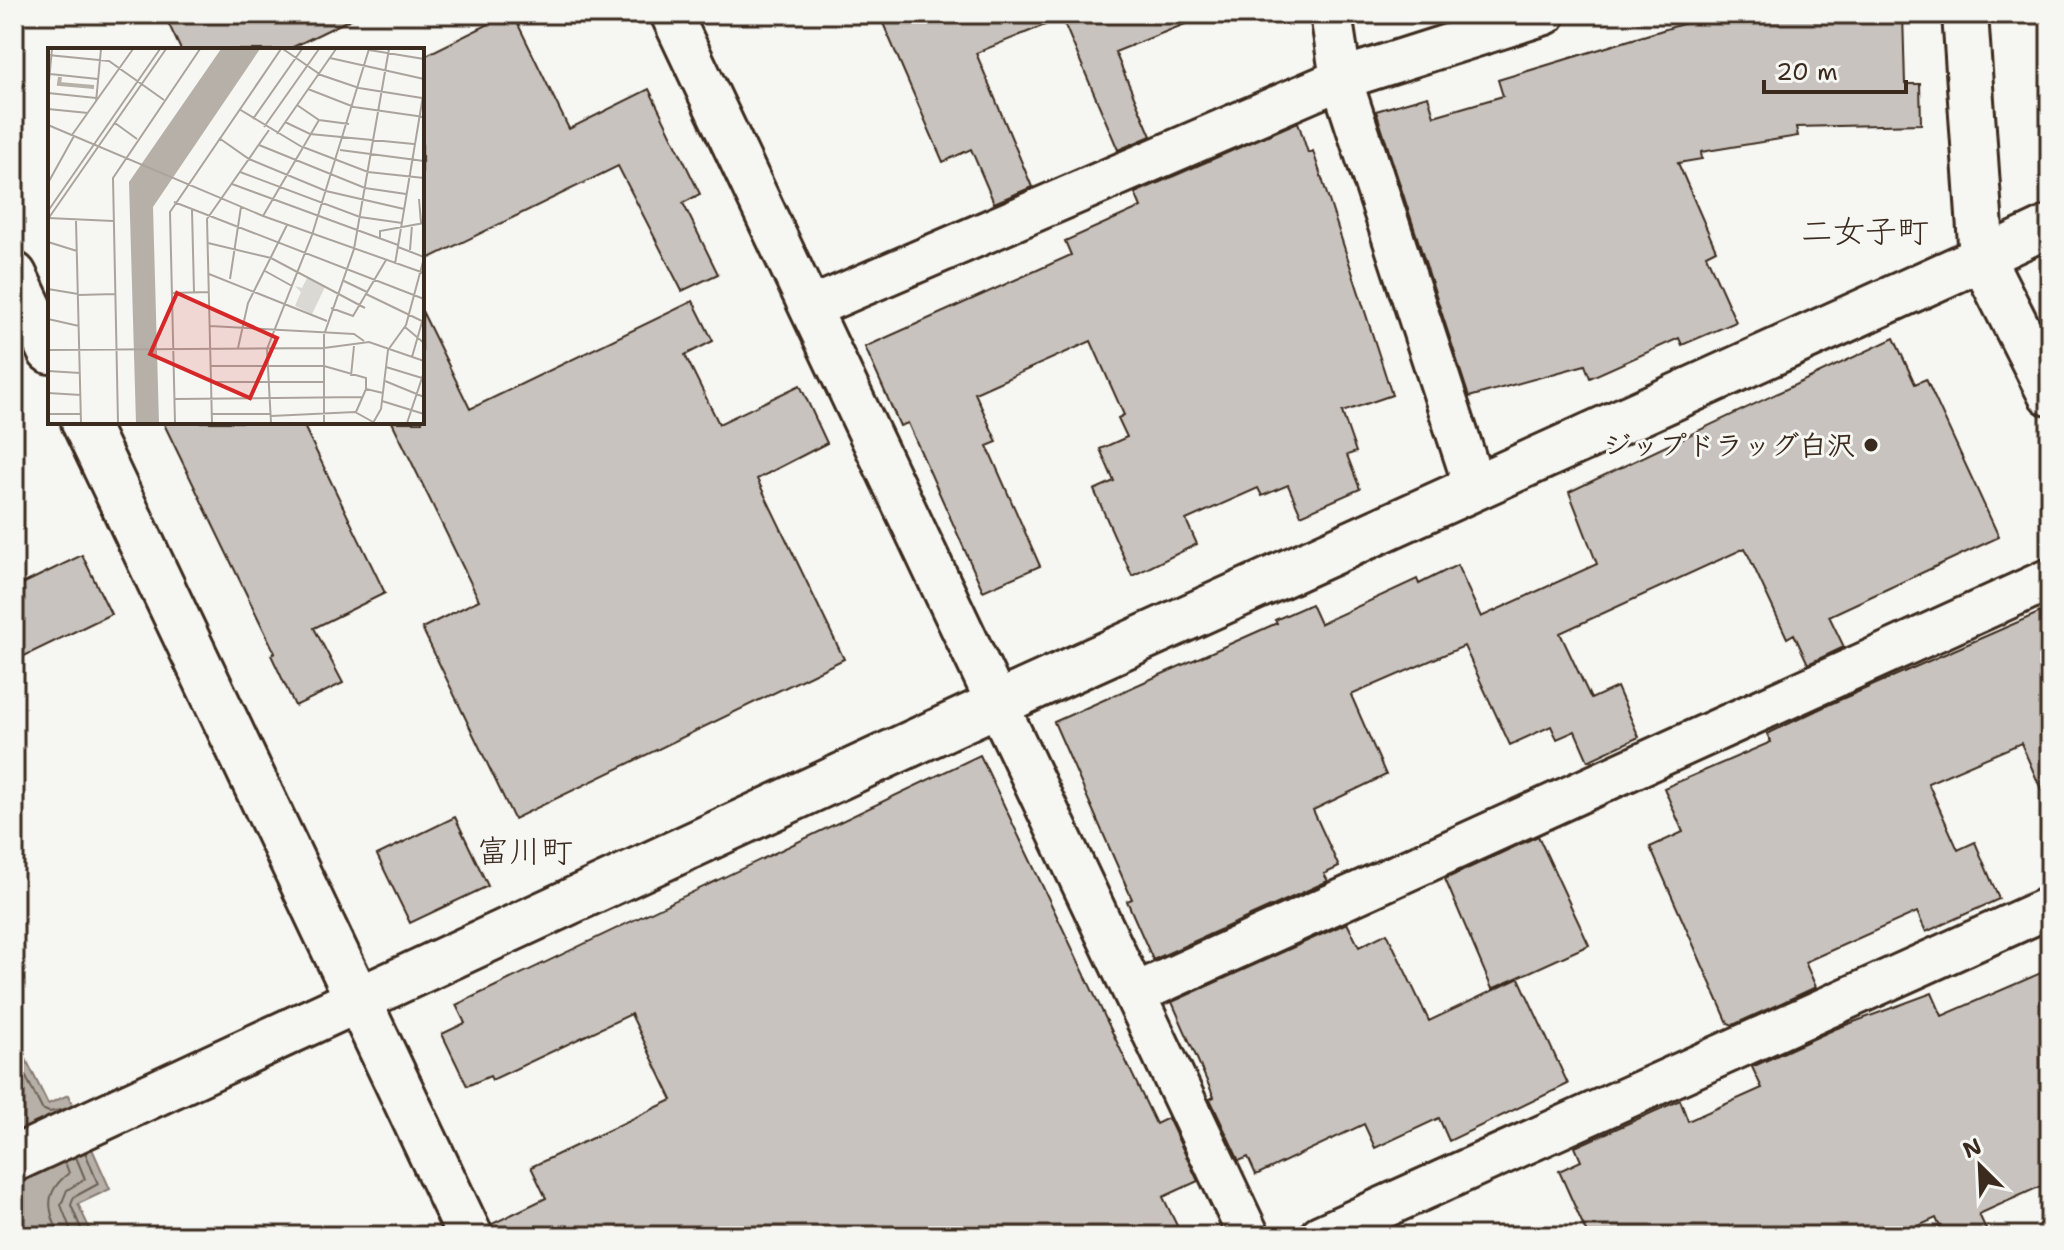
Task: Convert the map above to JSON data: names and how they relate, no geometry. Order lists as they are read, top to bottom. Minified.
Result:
{"districts":["二女子町","富川町"],"places":["ジップドラッグ白沢"],"scale_bar":"20 m","north":"top left"}
